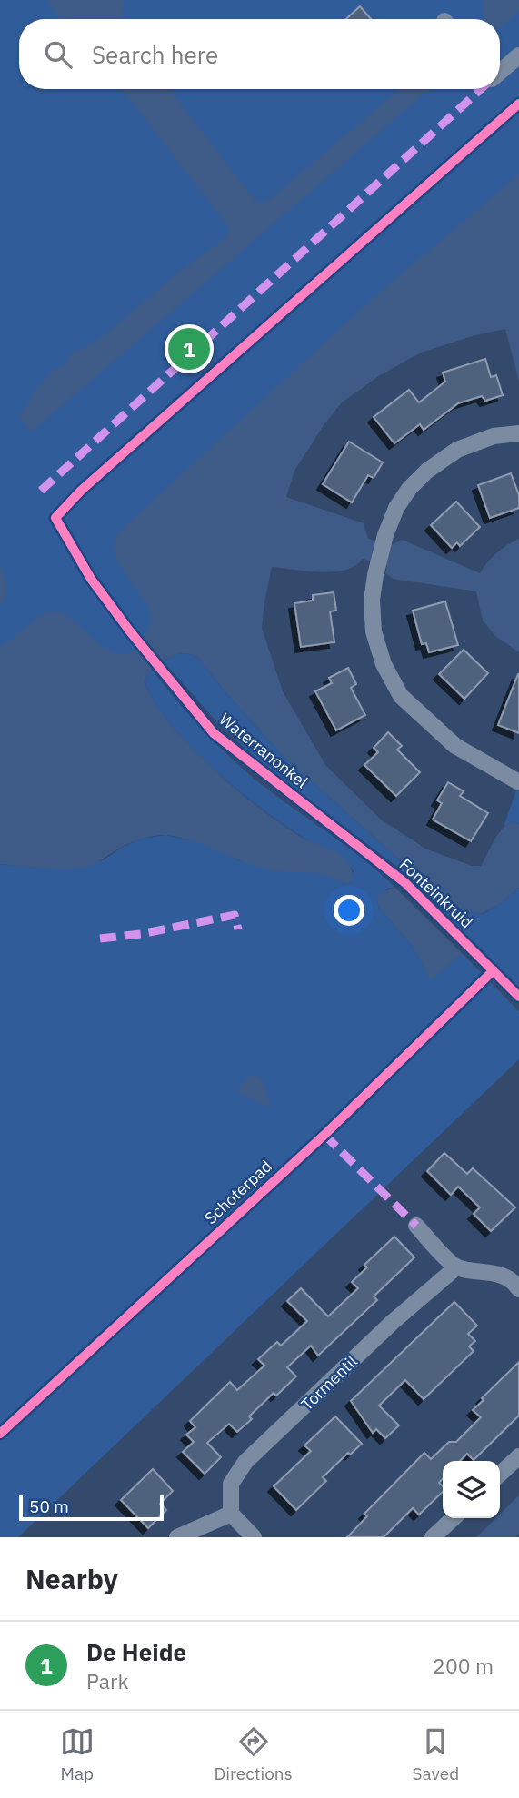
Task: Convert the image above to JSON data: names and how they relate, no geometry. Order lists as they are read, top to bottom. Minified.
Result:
{"streets":{"street":["Tormentil"],"cycle path":["Waterranonkel","Schoterpad"]},"scale_bar":"50 m","page":{"search":"Search here","pins":"1","scale":"50 m","heading":"Nearby","list":[{"mark":"1","name":"De Heide","note":"Park","value":"200 m"}],"nav":["Map","Directions","Saved"]}}
